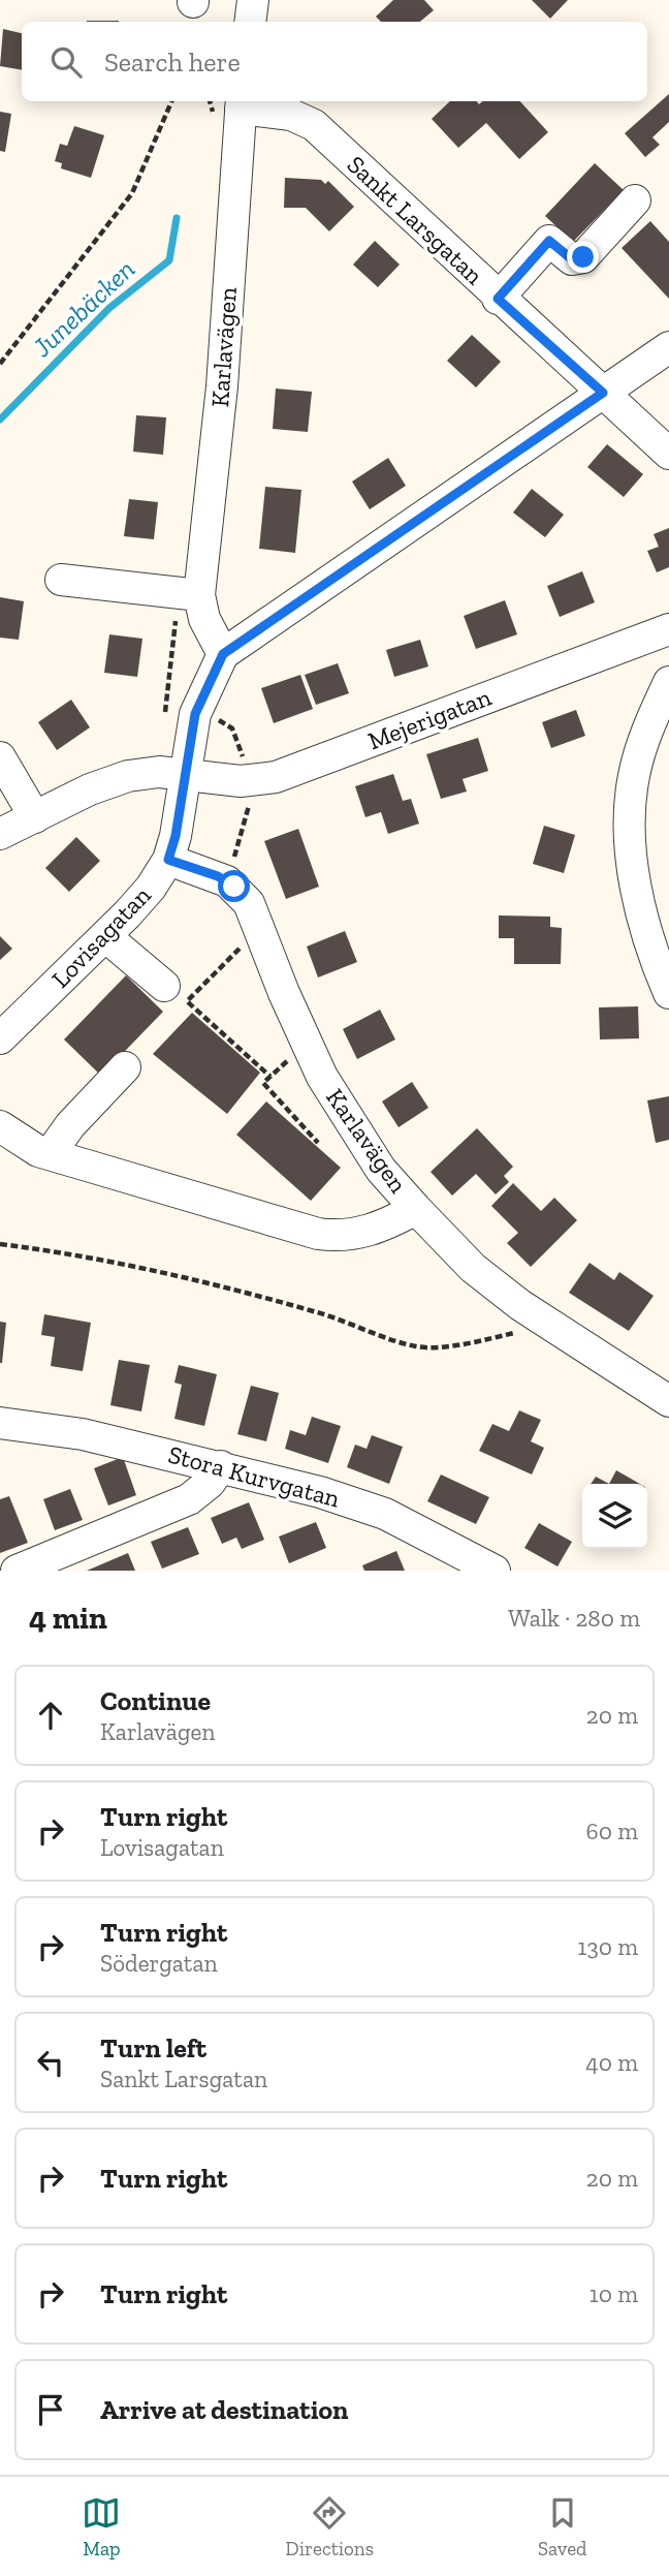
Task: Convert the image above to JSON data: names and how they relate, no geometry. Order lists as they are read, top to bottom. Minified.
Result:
{"streets":{"street":["Sankt Larsgatan","Karlavägen","Mejerigatan","Lovisagatan","Stora Kurvgatan"]},"crossings":[["Sankt Larsgatan","Karlavägen"],["Karlavägen","Lovisagatan"],["Mejerigatan","Lovisagatan"]],"water":["Junebäcken"],"page":{"search":"Search here","heading":["4 min","Walk · 280 m"],"list":[["Continue","Karlavägen","20 m"],["Turn right","Lovisagatan","60 m"],["Turn right","Södergatan","130 m"],["Turn left","Sankt Larsgatan","40 m"],["Turn right","20 m"],["Turn right","10 m"],"Arrive at destination"],"nav":["Map","Directions","Saved"]}}
